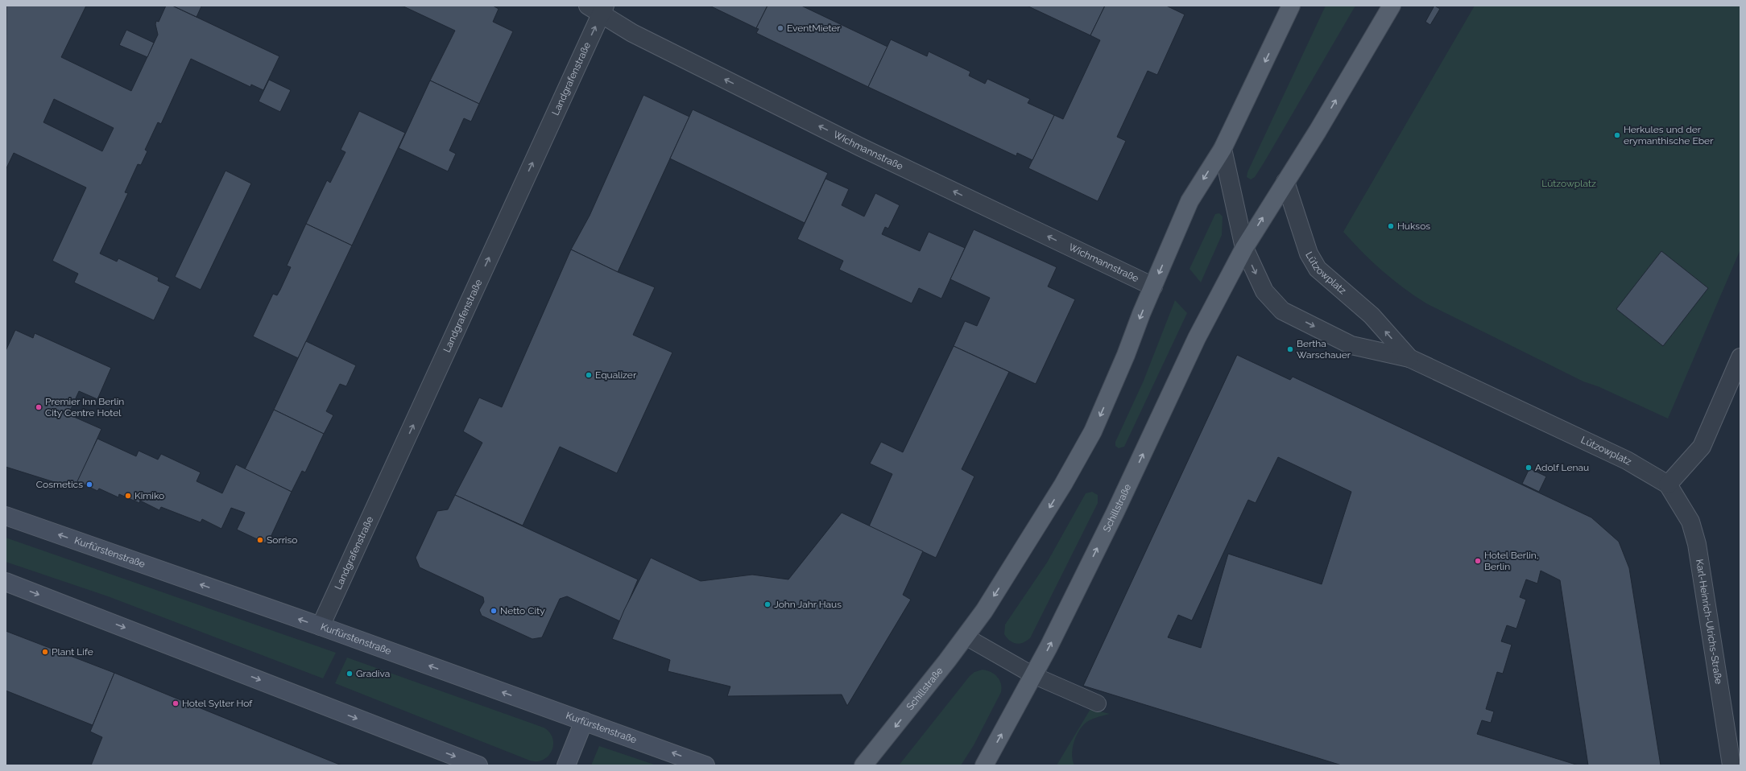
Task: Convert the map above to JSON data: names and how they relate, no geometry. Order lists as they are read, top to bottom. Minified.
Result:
{"streets":{"main road":["Schillstraße","Kurfürstenstraße"],"street":["Landgrafenstraße","Wichmannstraße","Lützowplatz","Karl-Heinrich-Ulrichs-Straße"]},"crossings":[["Landgrafenstraße","Wichmannstraße"],["Landgrafenstraße","Kurfürstenstraße"],["Wichmannstraße","Schillstraße"],["Lützowplatz","Schillstraße"],["Lützowplatz","Karl-Heinrich-Ulrichs-Straße"]],"one_way":["Landgrafenstraße","Wichmannstraße"],"parks":["Lützowplatz"],"places":["EventMieter","Herkules und der erymanthische Eber","Huksos","Bertha Warschauer","Equalizer","Premier Inn Berlin City Centre Hotel","Adolf Lenau","Cosmetics","Kimiko","Sorriso","Hotel Berlin, Berlin","John Jahr Haus","Netto City","Plant Life","Gradiva","Hotel Sylter Hof"]}
